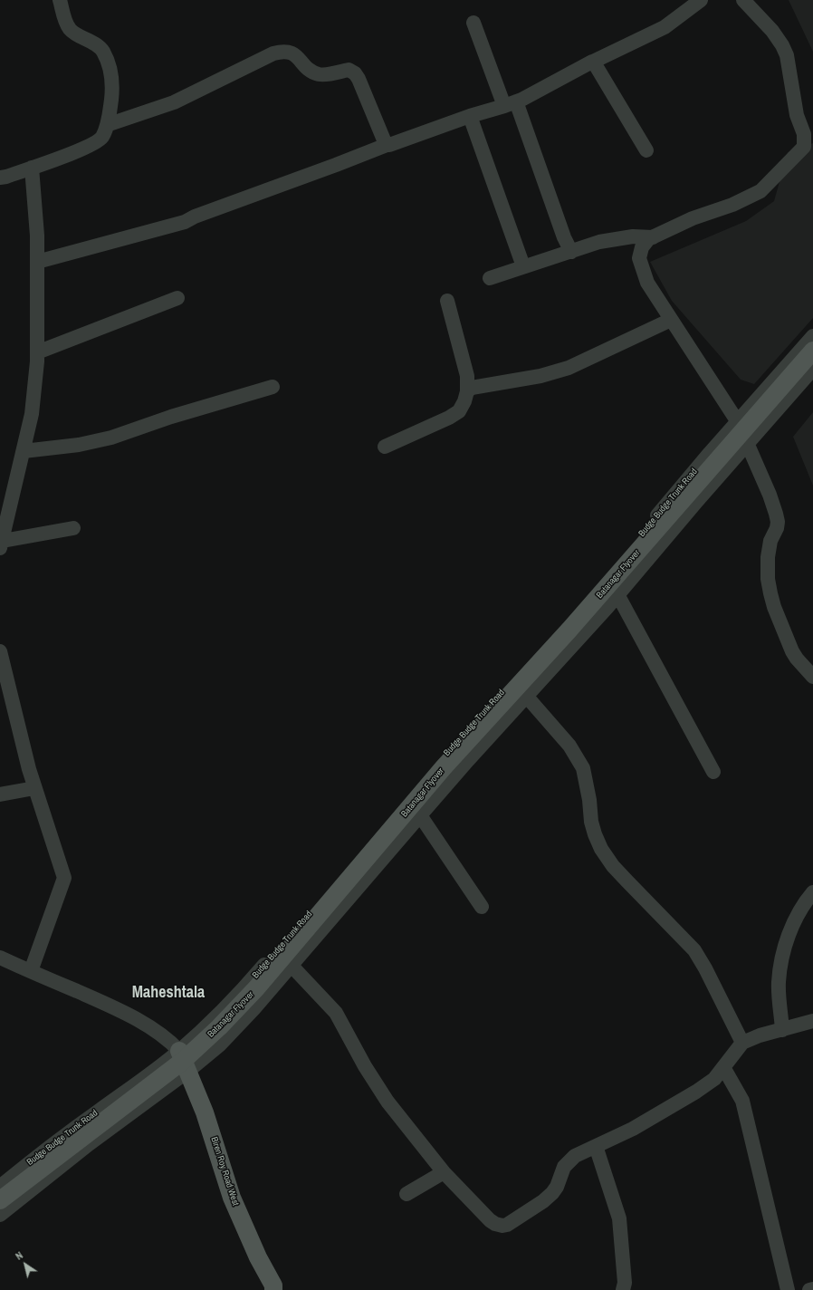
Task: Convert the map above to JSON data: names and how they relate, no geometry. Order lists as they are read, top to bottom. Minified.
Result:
{"streets":{"main road":["Batanagar Flyover","Biren Roy Road West"],"street":["Budge Budge Trunk Road"]},"crossings":[["Budge Budge Trunk Road","Biren Roy Road West"]],"districts":["Maheshtala"],"north":"top left"}
